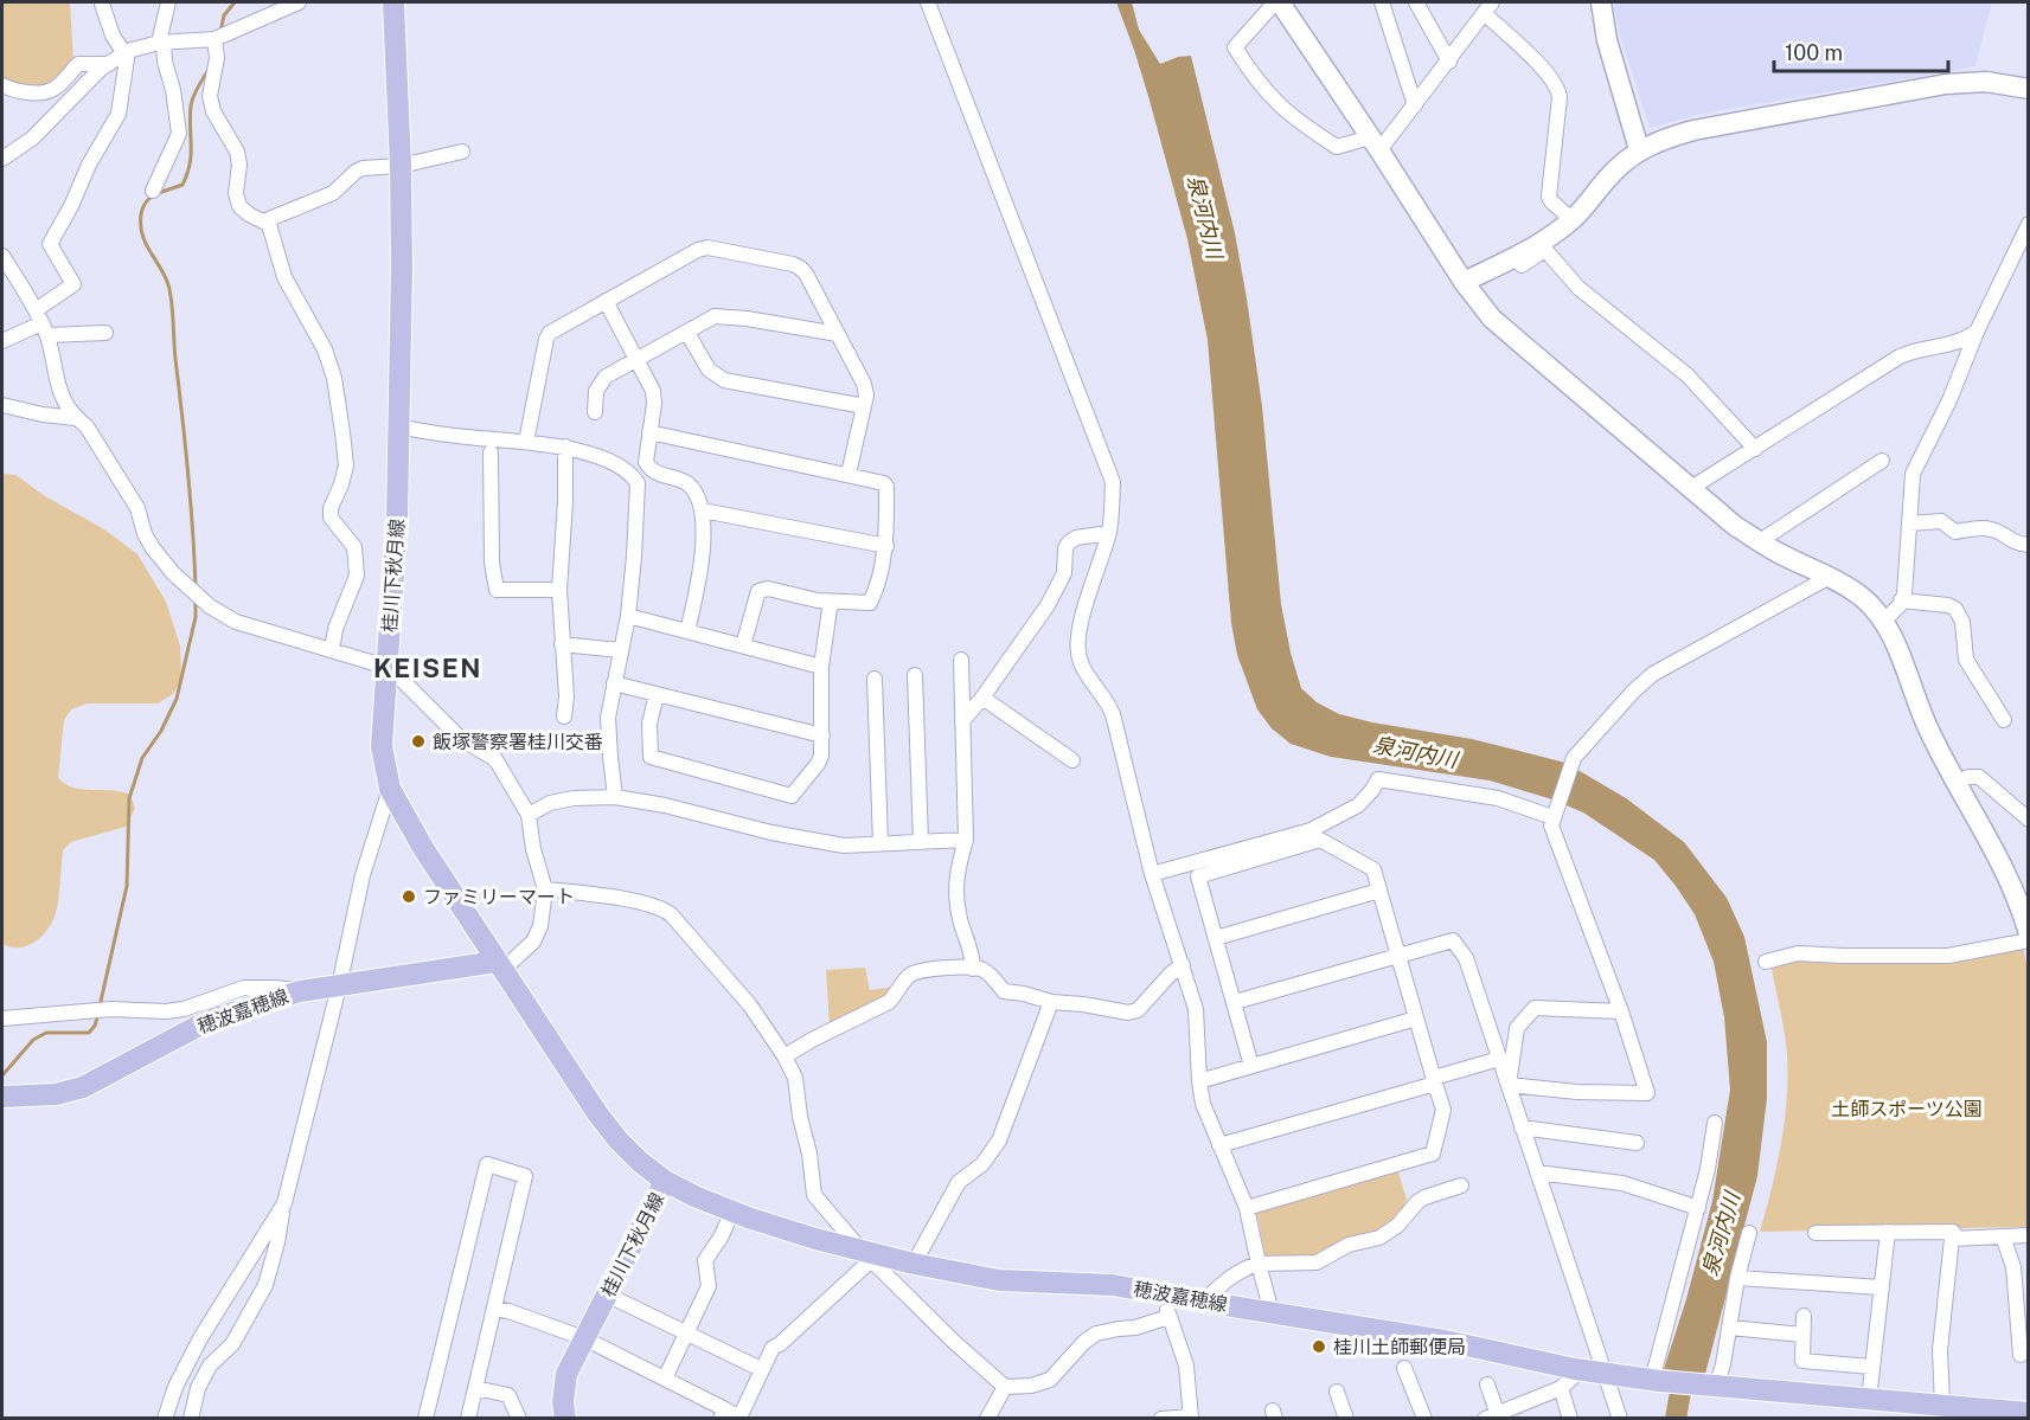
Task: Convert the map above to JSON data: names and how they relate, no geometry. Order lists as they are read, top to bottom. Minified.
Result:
{"streets":{"main road":["桂川下秋月線","穂波嘉穂線"]},"crossings":[["桂川下秋月線","穂波嘉穂線"]],"districts":["KEISEN"],"water":["泉河内川"],"parks":["土師スポーツ公園"],"places":["飯塚警察署桂川交番","ファミリーマート","桂川土師郵便局"],"scale_bar":"100 m"}
